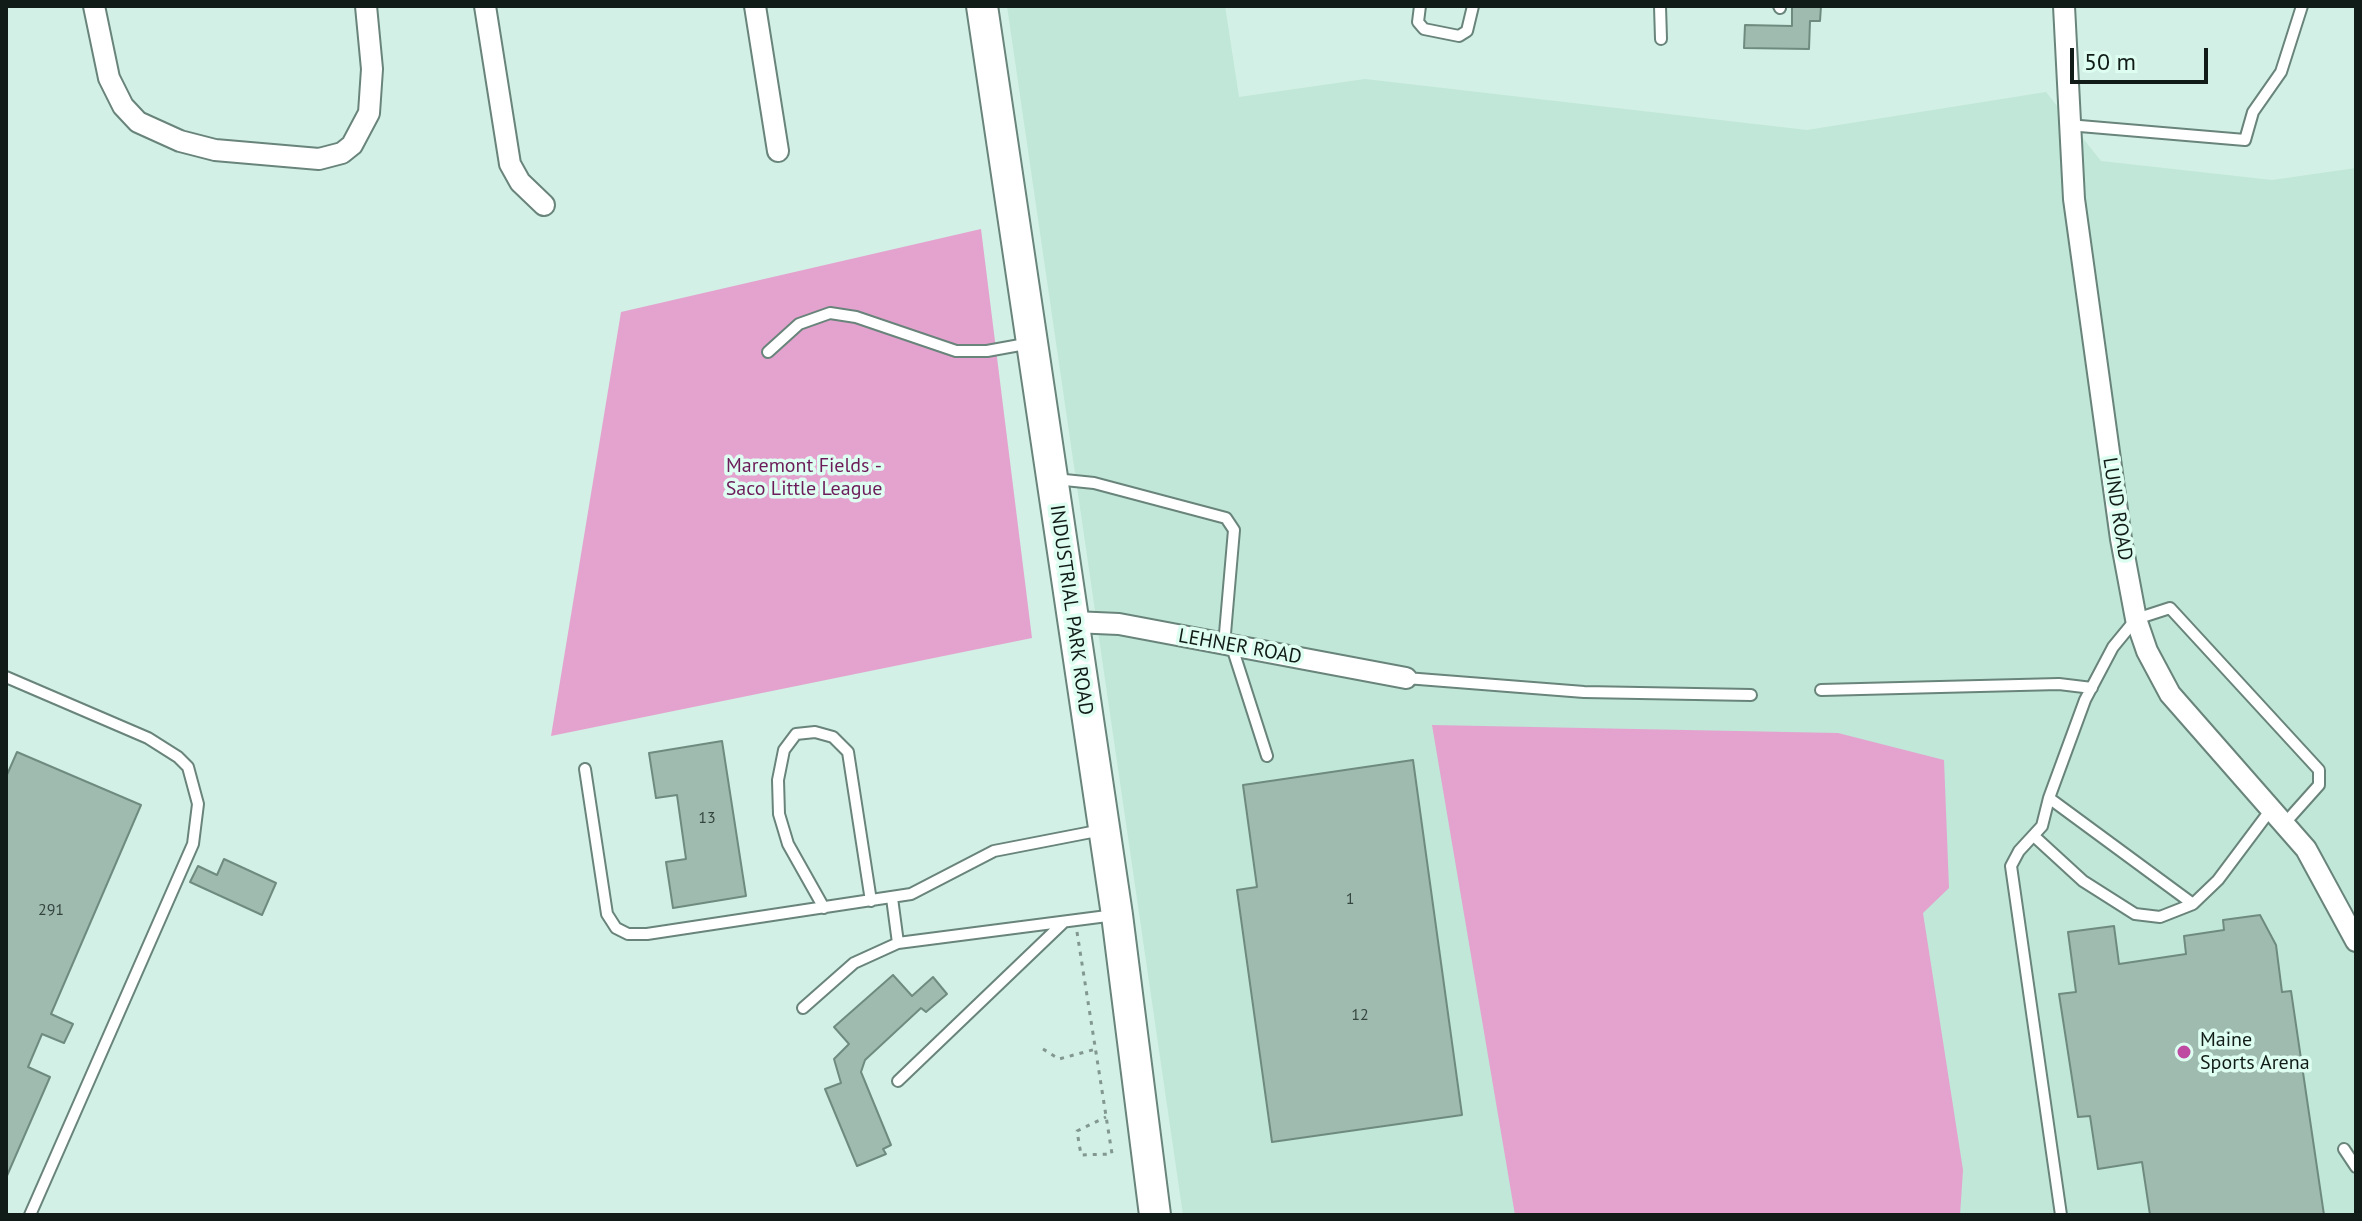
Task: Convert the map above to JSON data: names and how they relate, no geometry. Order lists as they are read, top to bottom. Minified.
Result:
{"streets":{"main road":["INDUSTRIAL PARK ROAD"],"street":["LUND ROAD","LEHNER ROAD"]},"crossings":[["INDUSTRIAL PARK ROAD","LEHNER ROAD"]],"parks":["Maremont Fields - Saco Little League"],"places":["Maine Sports Arena"],"house_numbers":["13","1","291","12"],"scale_bar":"50 m"}
